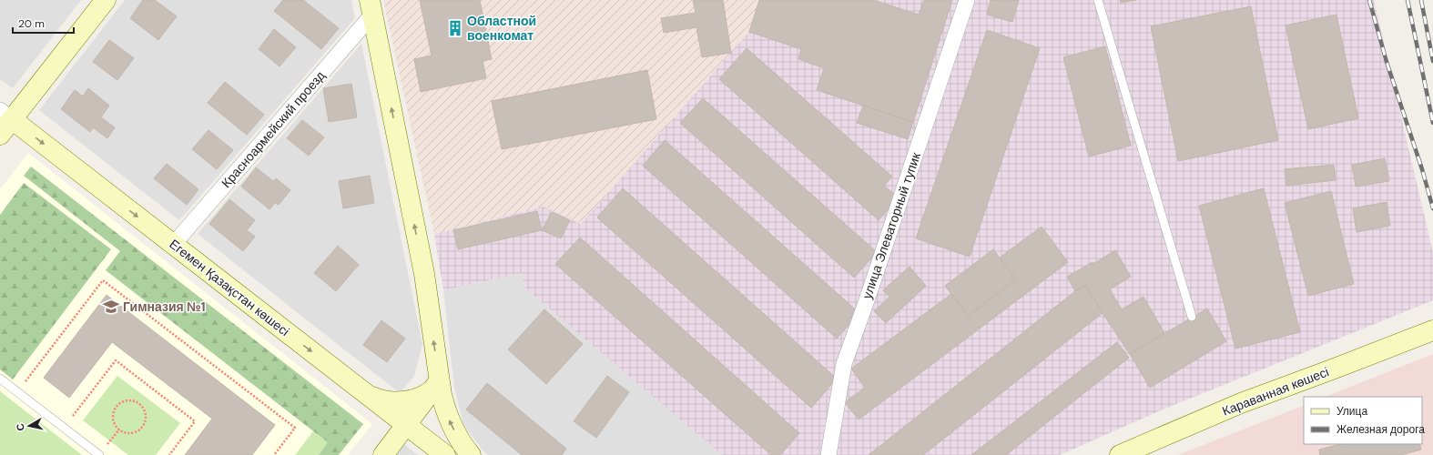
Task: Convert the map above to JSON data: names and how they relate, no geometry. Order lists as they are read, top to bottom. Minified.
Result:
{"streets":{"main road":["Егемен Қазақстан көшесі","Караванная көшесі"],"street":["Красноармейский проезд","улица Элеваторный тупик"]},"crossings":[["Красноармейский проезд","Егемен Қазақстан көшесі"]],"one_way":["Егемен Қазақстан көшесі"],"places":{"building":["Областной военкомат"],"school or university":["Гимназия №1"]},"legend":["Улица","Железная дорога"],"scale_bar":"20 m","north":"left"}
